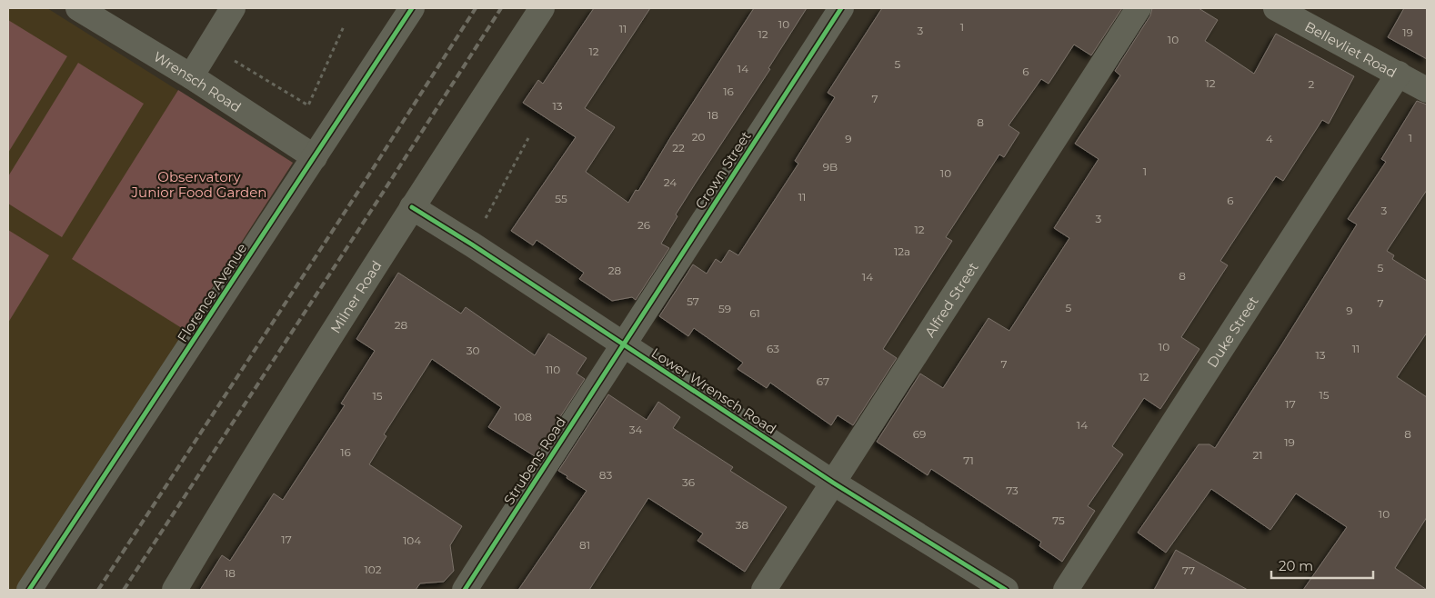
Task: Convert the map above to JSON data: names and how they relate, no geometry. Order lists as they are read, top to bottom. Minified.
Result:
{"streets":{"street":["Bellevliet Road","Wrensch Road","Crown Street","Florence Avenue","Milner Road","Alfred Street","Duke Street","Lower Wrensch Road","Strubens Road"]},"crossings":[["Bellevliet Road","Duke Street"],["Wrensch Road","Florence Avenue"],["Crown Street","Lower Wrensch Road"],["Crown Street","Strubens Road"],["Milner Road","Lower Wrensch Road"],["Alfred Street","Lower Wrensch Road"],["Lower Wrensch Road","Strubens Road"]],"parks":["Observatory Junior Food Garden"],"house_numbers":["10","1","11","3","19","12","10","12","5","14","6","12","2","16","7","13","18","8","20","1","9","4","22","9B","1","10","24","11","55","6","3","3","26","12","12a","5","28","8","14","57","7","5","59","9","61","28","10","63","11","30","13","7","110","12","67","15","15","17","108","14","34","69","8","19","16","21","71","83","36","73","10","75","38","17","104","81","102","77","18"],"scale_bar":"20 m"}
